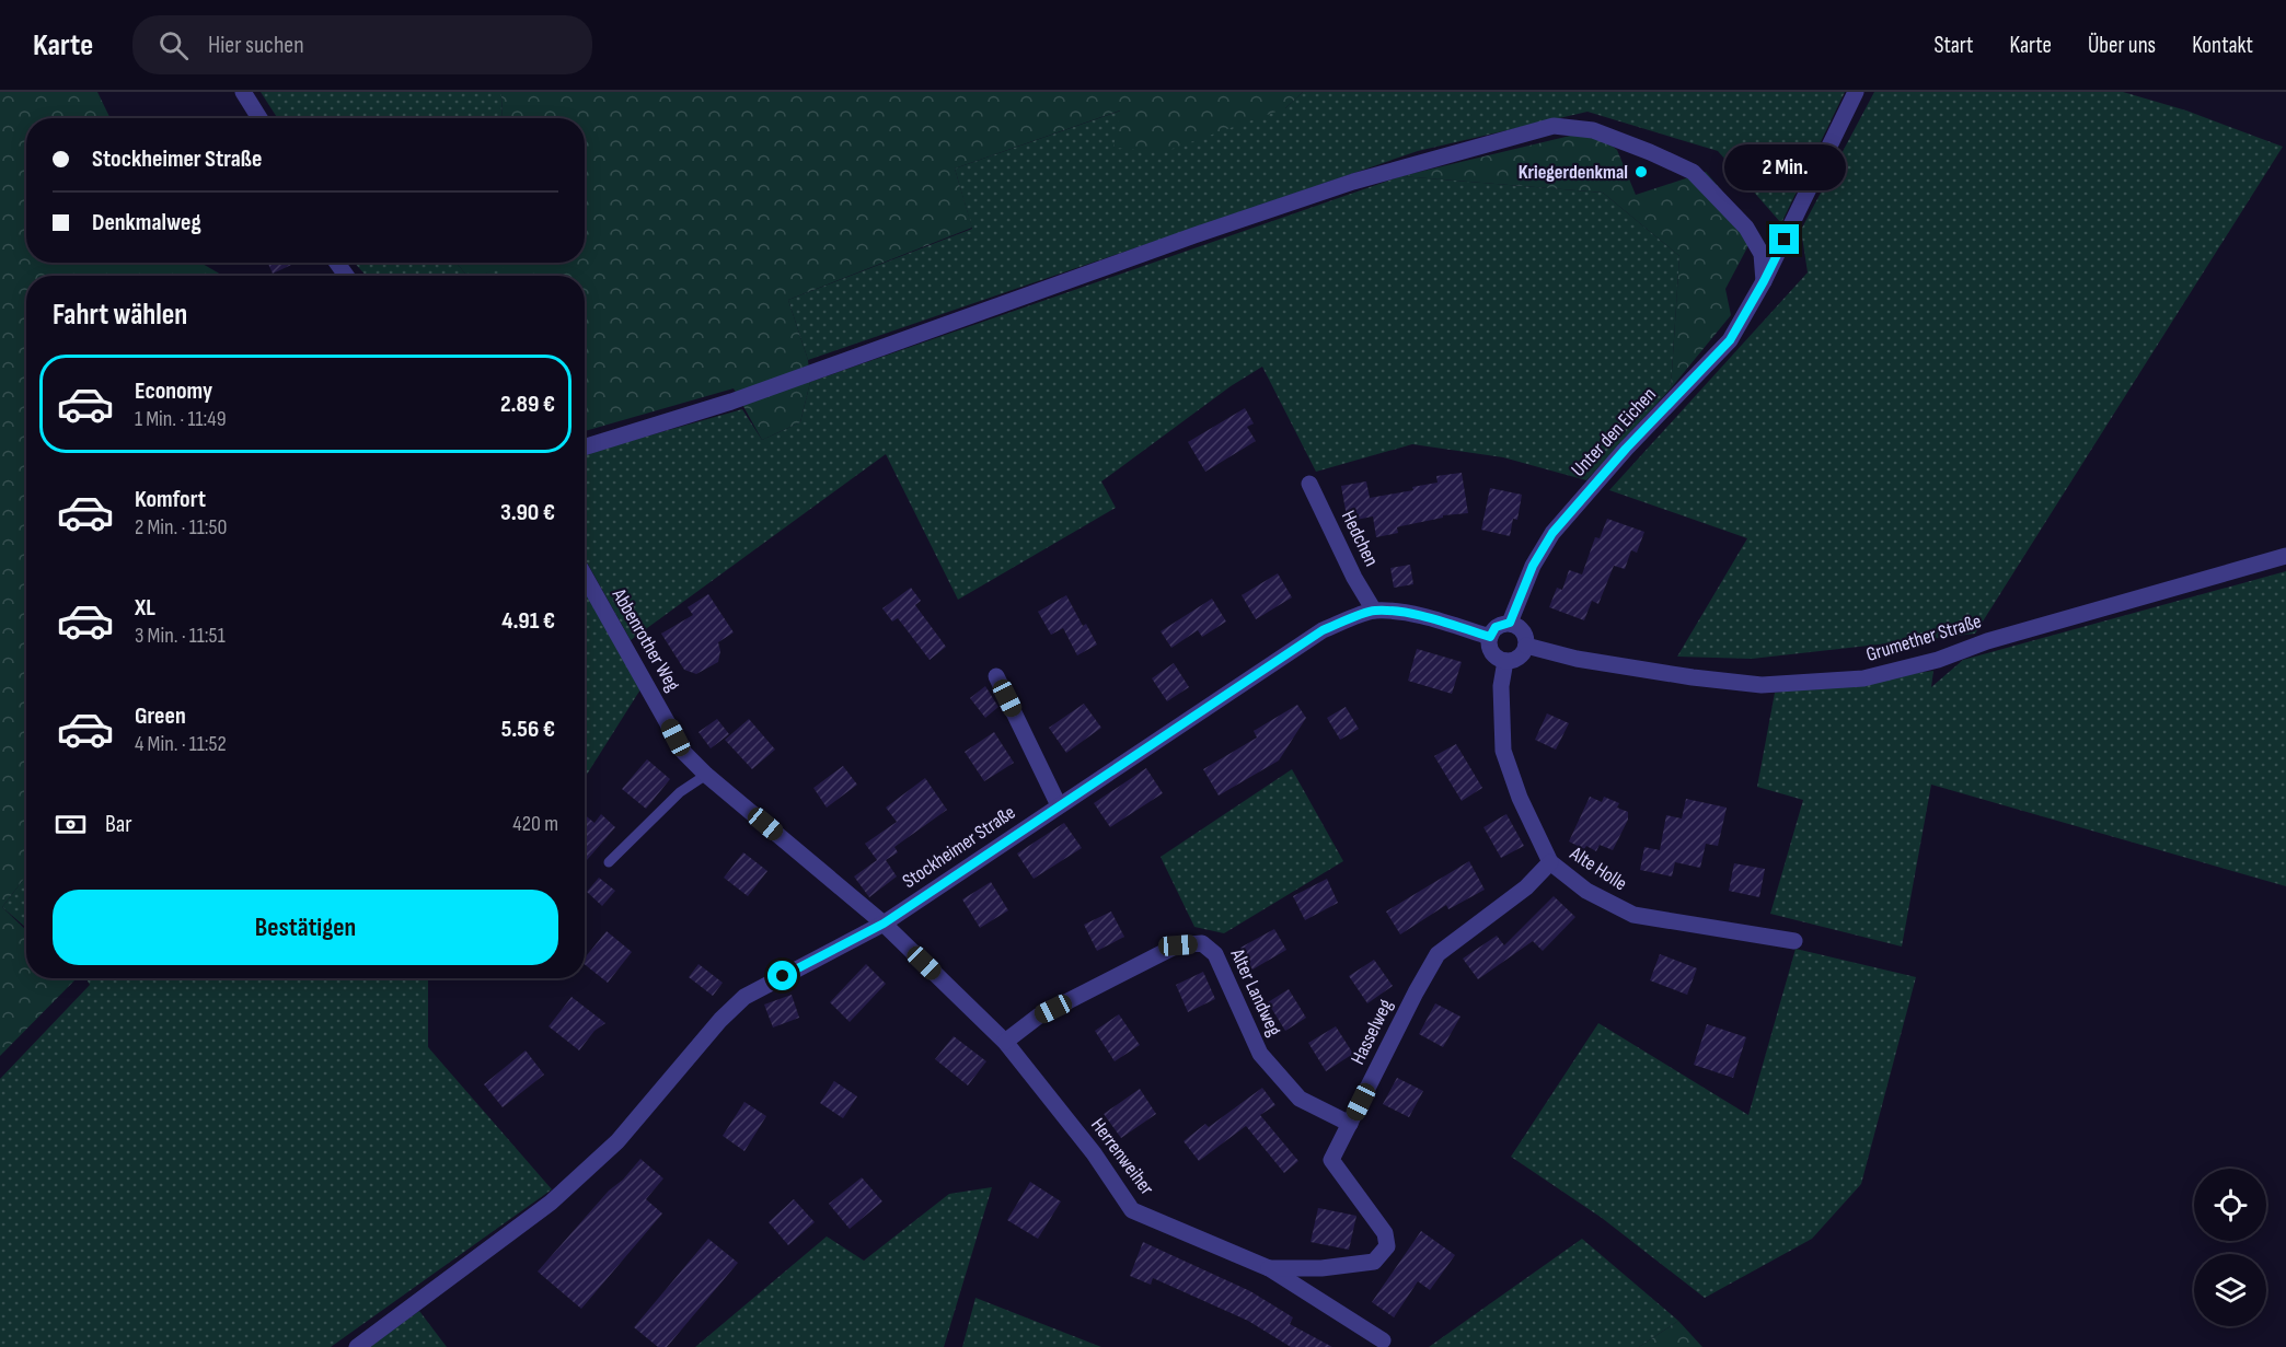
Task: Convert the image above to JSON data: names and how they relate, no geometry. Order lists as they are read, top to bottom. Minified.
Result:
{"streets":{"street":["Unter den Eichen","Hedchen","Grumether Straße","Abbenrother Weg","Stockheimer Straße","Alte Holle","Alter Landweg","Hasselweg","Herrenweiher"]},"crossings":[["Unter den Eichen","Grumether Straße"],["Unter den Eichen","Stockheimer Straße"],["Unter den Eichen","Alte Holle"],["Hedchen","Stockheimer Straße"],["Grumether Straße","Stockheimer Straße"],["Grumether Straße","Alte Holle"],["Abbenrother Weg","Stockheimer Straße"],["Abbenrother Weg","Herrenweiher"],["Stockheimer Straße","Alte Holle"],["Stockheimer Straße","Herrenweiher"],["Alte Holle","Hasselweg"],["Alter Landweg","Hasselweg"],["Alter Landweg","Herrenweiher"],["Hasselweg","Herrenweiher"]],"places":["Kriegerdenkmal"],"page":{"header":"Karte","search":"Hier suchen","nav":["Start","Karte","Über uns","Kontakt"],"banner":["Stockheimer Straße","Denkmalweg"],"bubble":"2 Min.","heading":"Fahrt wählen","list":[{"name":"Economy","note":"1 Min. · 11:49","value":"2.89 €"},{"name":"Komfort","note":"2 Min. · 11:50","value":"3.90 €"},{"name":"XL","note":"3 Min. · 11:51","value":"4.91 €"},{"name":"Green","note":"4 Min. · 11:52","value":"5.56 €"}],"pay":["Bar","420 m"],"buttons":"Bestätigen"}}
